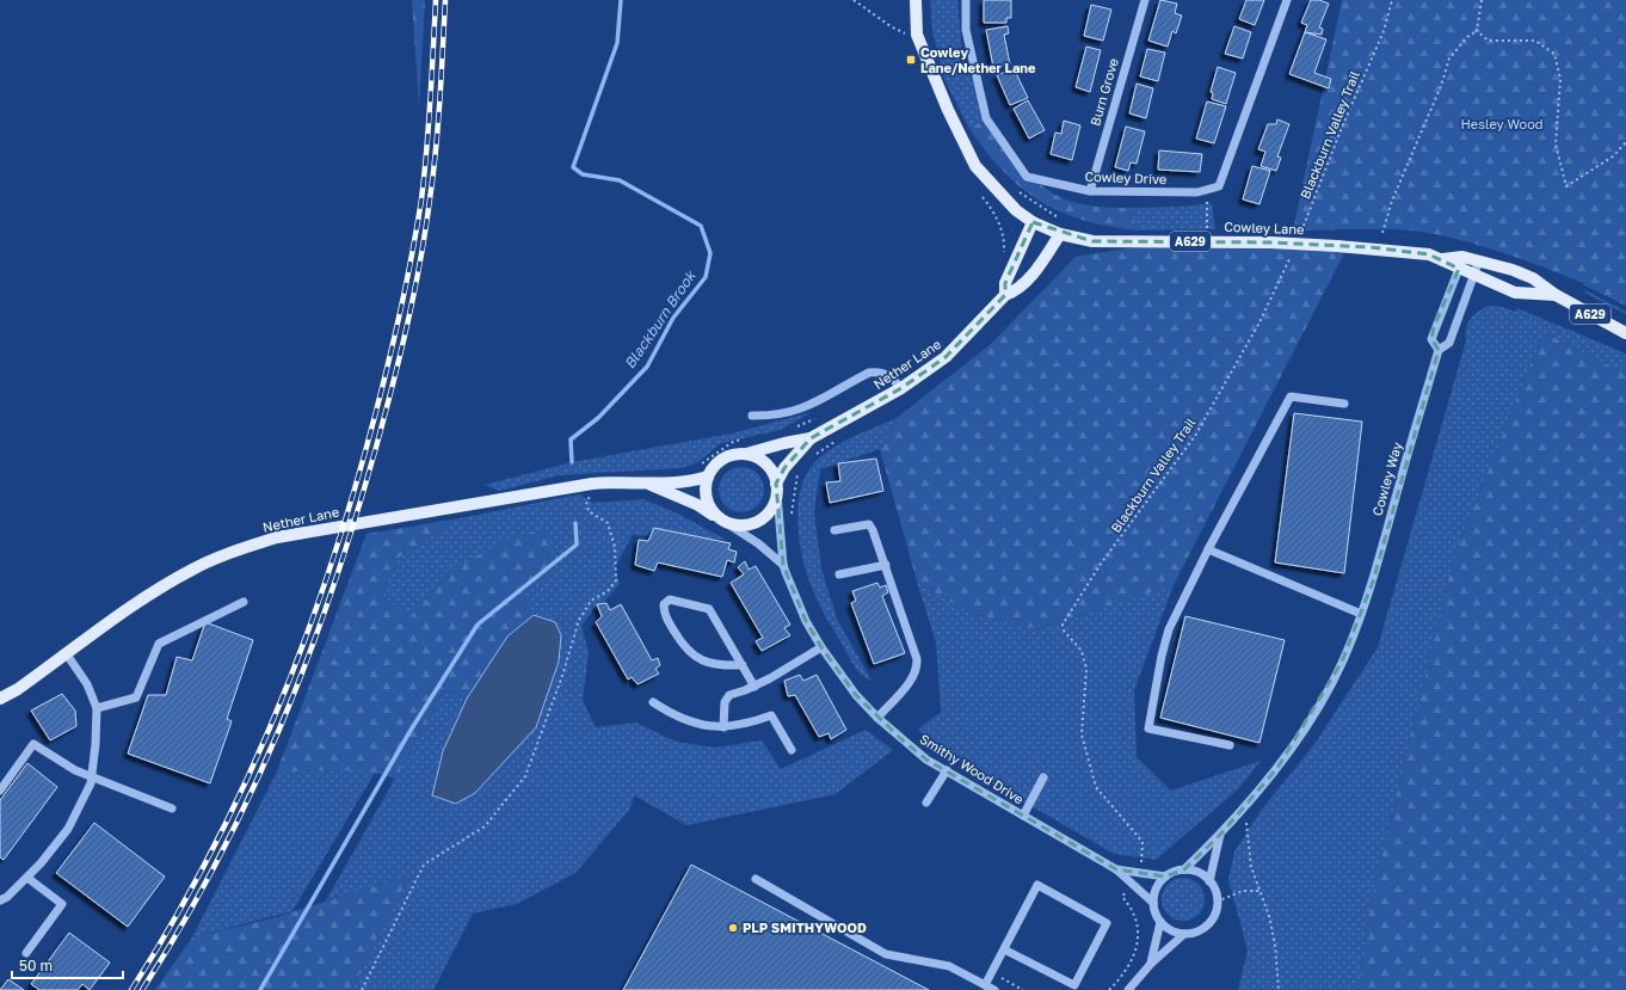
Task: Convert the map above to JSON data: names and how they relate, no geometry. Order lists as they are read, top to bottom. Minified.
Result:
{"streets":{"main road":["Cowley Lane","A629","Nether Lane"],"street":["Burn Grove","Cowley Drive","Cowley Way","Smithy Wood Drive"],"path":["Blackburn Valley Trail"]},"crossings":[["Burn Grove","Cowley Drive"],["Blackburn Valley Trail","Smithy Wood Drive"],["Cowley Lane","Nether Lane"],["Cowley Lane","Cowley Way"],["Nether Lane","Smithy Wood Drive"],["Cowley Way","Smithy Wood Drive"]],"water":["Blackburn Brook"],"parks":["Hesley Wood"],"places":{"transit":["Cowley Lane/Nether Lane"],"other":["PLP SMITHYWOOD"]},"scale_bar":"50 m"}
